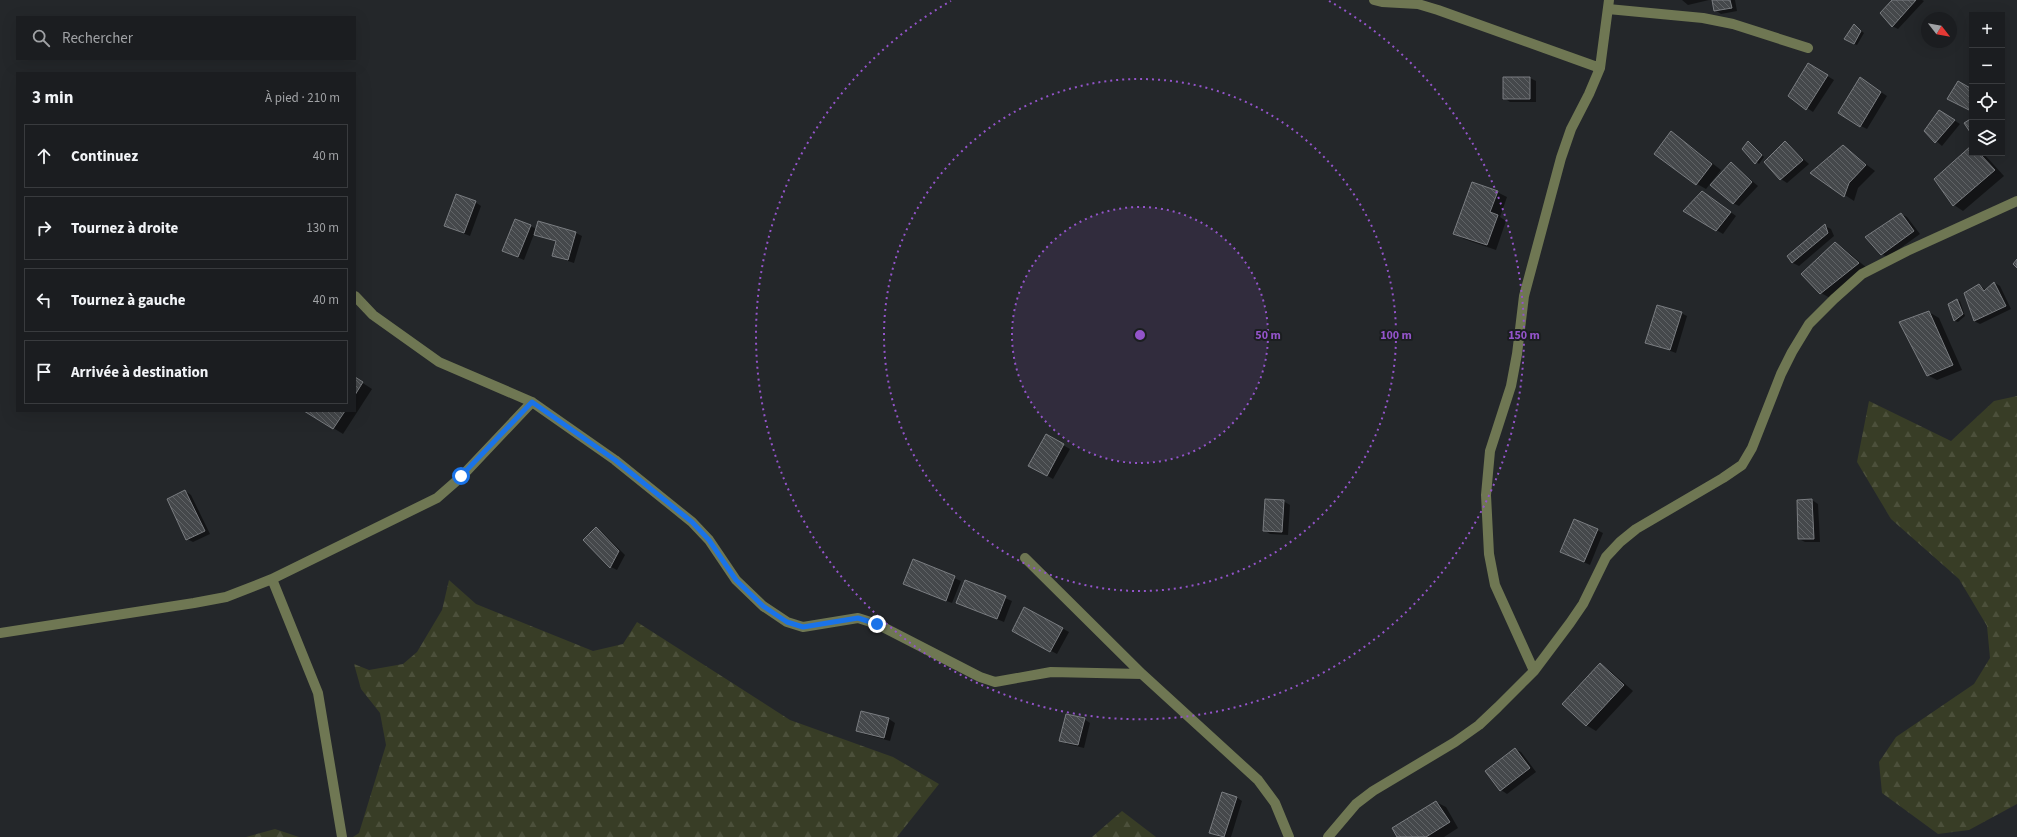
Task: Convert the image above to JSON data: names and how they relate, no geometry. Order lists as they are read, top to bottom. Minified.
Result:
{"north":"bottom right","page":{"map_buttons":["+","−"],"search":"Rechercher","heading":["3 min","À pied · 210 m"],"list":[["Continuez","40 m"],["Tournez à droite","130 m"],["Tournez à gauche","40 m"],"Arrivée à destination"]},"rings":["50 m","100 m","150 m"]}
